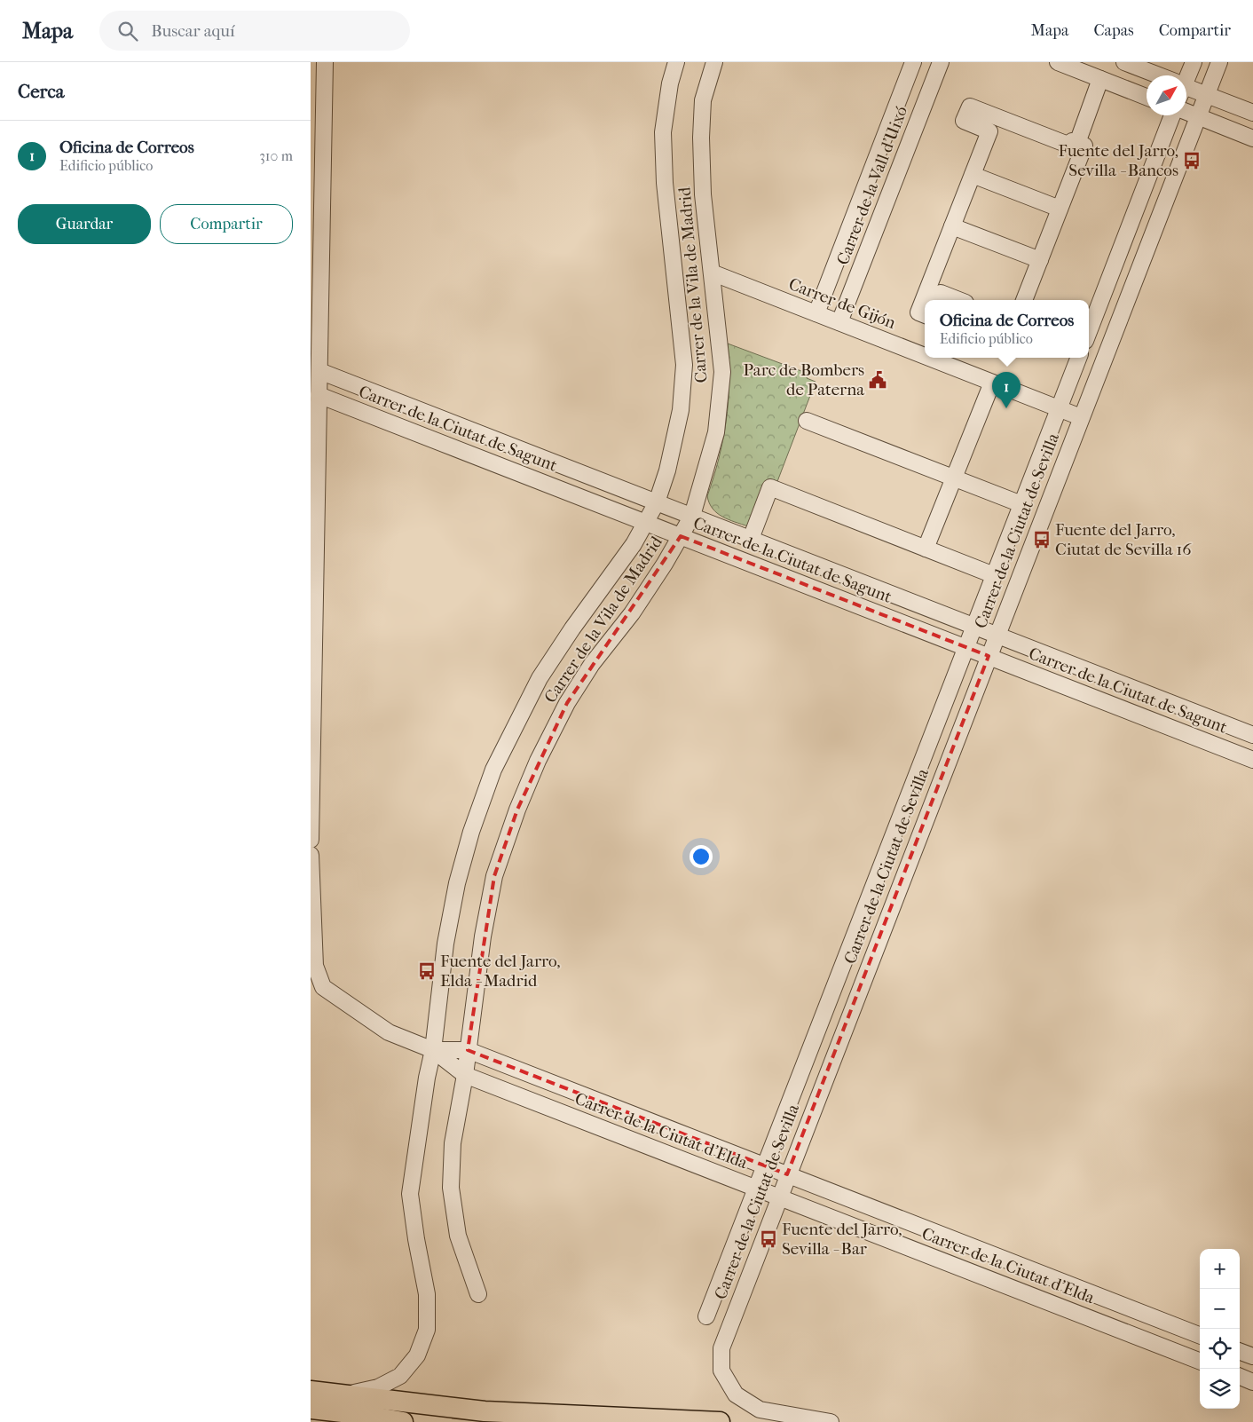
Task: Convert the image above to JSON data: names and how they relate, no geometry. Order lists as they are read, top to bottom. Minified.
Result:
{"streets":{"street":["Carrer de la Vall d'Uixó","Carrer de la Vila de Madrid","Carrer de Gijón","Carrer de la Ciutat de Sagunt","Carrer de la Ciutat de Sevilla","Carrer de la Ciutat d'Elda"]},"crossings":[["Carrer de la Vall d'Uixó","Carrer de Gijón"],["Carrer de la Vila de Madrid","Carrer de Gijón"],["Carrer de la Vila de Madrid","Carrer de la Ciutat de Sagunt"],["Carrer de la Vila de Madrid","Carrer de la Ciutat d'Elda"],["Carrer de Gijón","Carrer de la Ciutat de Sevilla"],["Carrer de la Ciutat de Sagunt","Carrer de la Ciutat de Sevilla"],["Carrer de la Ciutat de Sevilla","Carrer de la Ciutat d'Elda"]],"places":{"bus stop":["Fuente del Jarro, Sevilla - Bancos","Fuente del Jarro, Ciutat de Sevilla 16","Fuente del Jarro, Elda - Madrid","Fuente del Jarro, Sevilla - Bar"],"public building":["Parc de Bombers de Paterna"]},"north":"top right","page":{"header":"Mapa","search":"Buscar aquí","nav":["Mapa","Capas","Compartir"],"heading":"Cerca","list":[{"mark":"1","name":"Oficina de Correos","note":"Edificio público","value":"310 m"}],"buttons":["Guardar","Compartir"],"popup":["Oficina de Correos","Edificio público"],"pins":"1","map_buttons":["+","−"]}}
